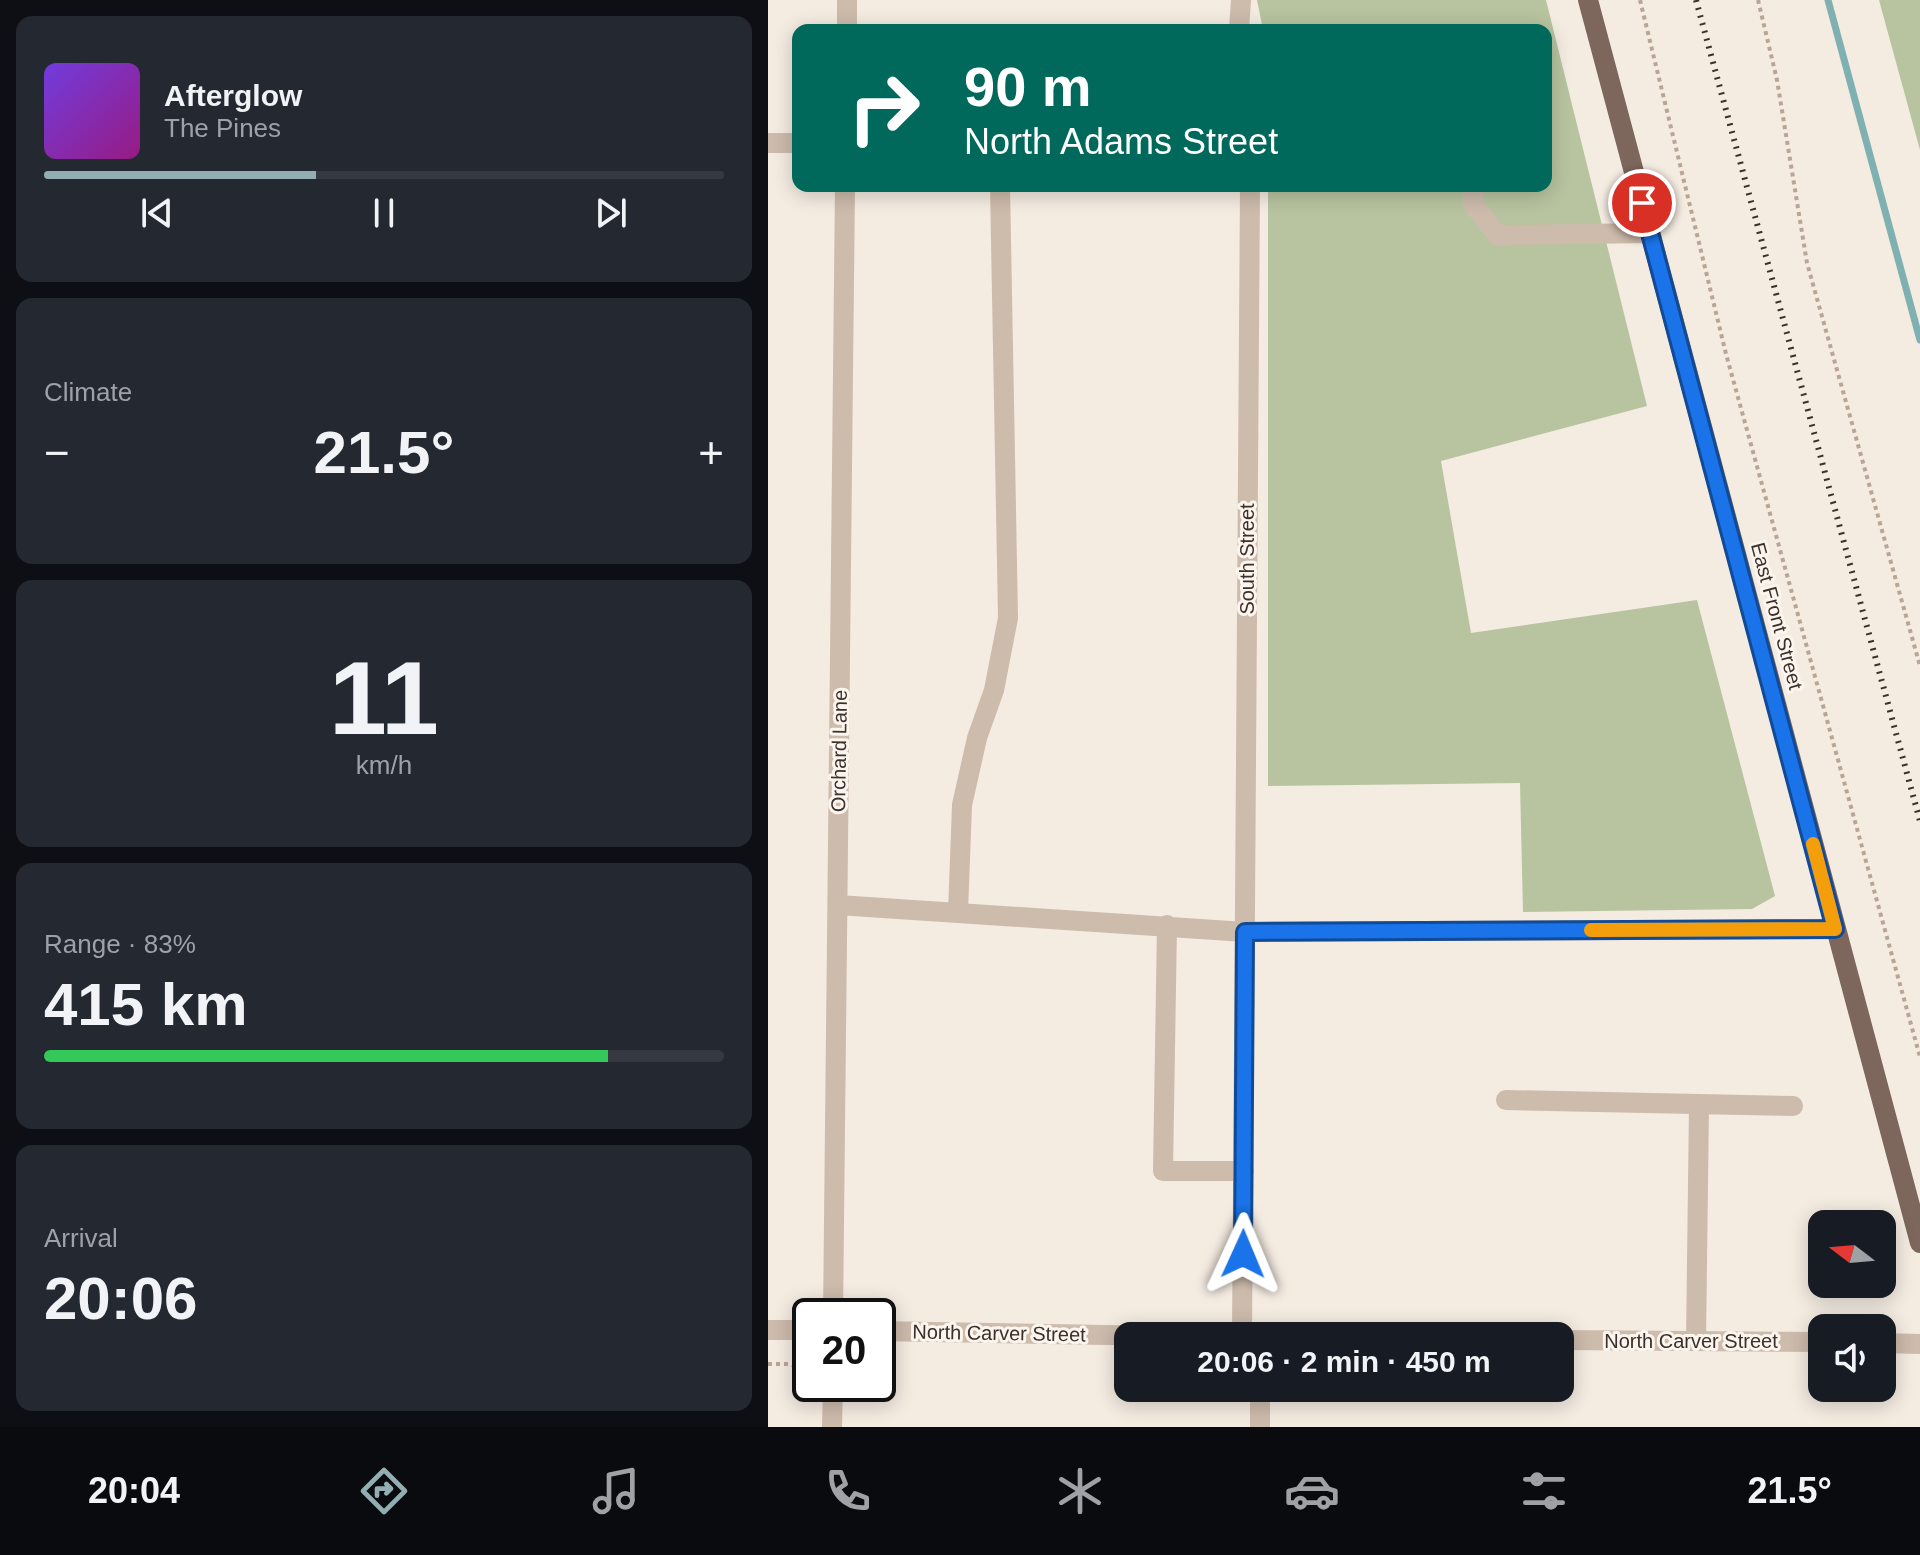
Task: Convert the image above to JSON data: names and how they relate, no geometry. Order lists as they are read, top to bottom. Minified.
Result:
{"streets":{"main road":["East Front Street"],"street":["South Street","Orchard Lane","North Carver Street"]},"north":"left","page":{"turn":["90 m","North Adams Street"],"song":["Afterglow","The Pines"],"tile":["Climate",["11","km/h"],["Range · 83%","415 km"],["Arrival","20:06"]],"heat":["−","21.5°","+"],"limit":"20","trip":"20:06 · 2 min · 450 m","tabs":["20:04","21.5°"]}}
